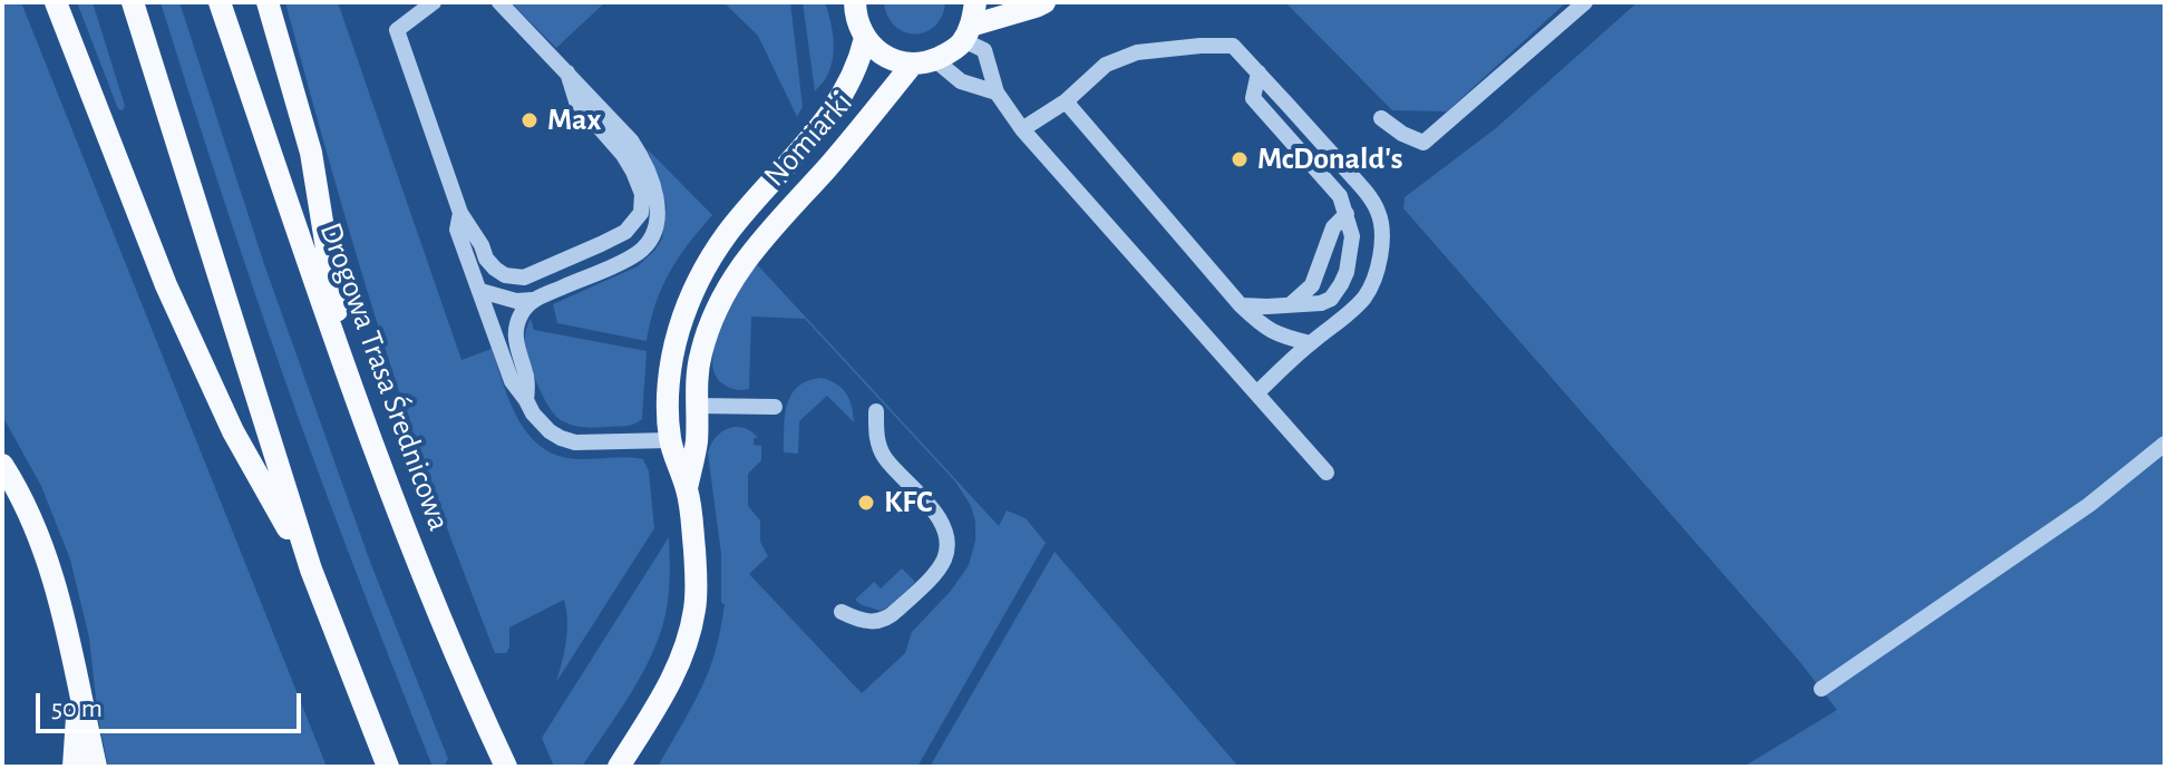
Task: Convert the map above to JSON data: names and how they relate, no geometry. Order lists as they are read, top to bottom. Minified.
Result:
{"streets":{"main road":["Nomiarki","Drogowa Trasa Średnicowa"]},"places":["Max","McDonald's","KFC"],"scale_bar":"50 m"}
